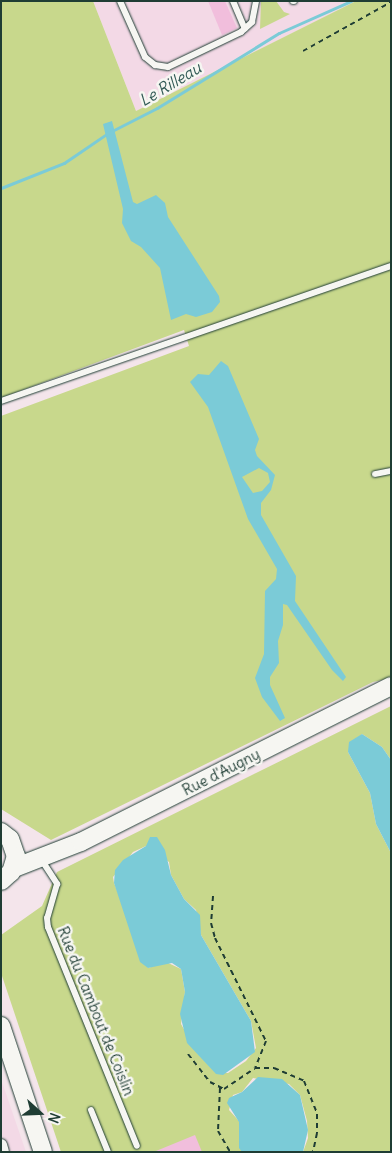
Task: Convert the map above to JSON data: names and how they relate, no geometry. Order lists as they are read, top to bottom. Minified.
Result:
{"streets":{"main road":["Rue d'Augny"],"lane":["Rue du Cambout de Coislin"]},"crossings":[["Rue d'Augny","Rue du Cambout de Coislin"]],"water":["Le Rilleau"],"north":"right"}
